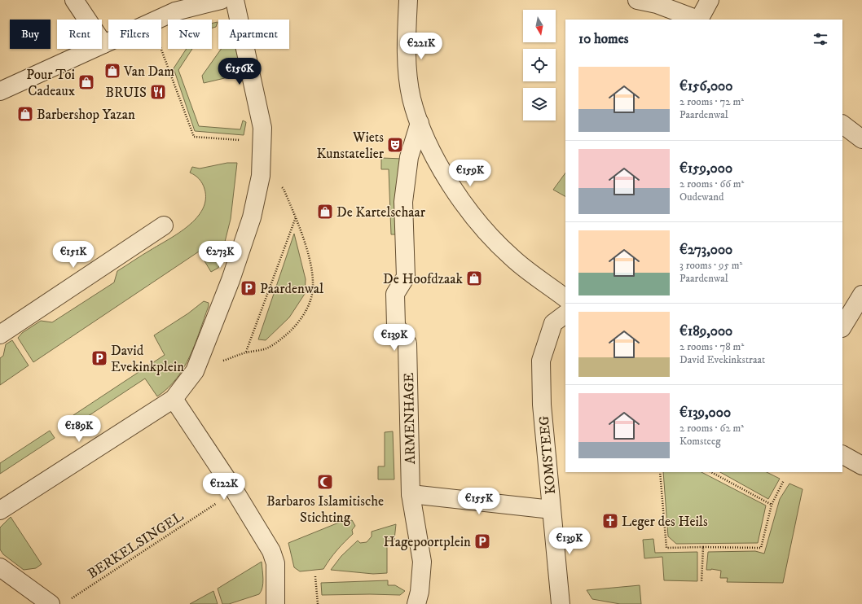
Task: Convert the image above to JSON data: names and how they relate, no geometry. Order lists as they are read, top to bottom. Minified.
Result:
{"streets":{"street":["ARMENHAGE","KOMSTEEG"],"path":["BERKELSINGEL"]},"places":{"shop":["Van Dam","Pour Toi Cadeaux","Barbershop Yazan","De Kartelschaar","De Hoofdzaak"],"restaurant":["BRUIS"],"theatre":["Wiets Kunstatelier"],"parking":["Paardenwal","David Evekinkplein","Hagepoortplein"],"mosque":["Barbaros Islamitische Stichting"],"church":["Leger des Heils"]},"north":"bottom","page":{"chip":["Buy","Rent","Filters","New","Apartment"],"heading":"10 homes","price":["€221K","€156K","€159K","€151K","€273K","€139K","€189K","€122K","€155K","€139K"],"list":[{"name":"€156,000","note":"2 rooms · 72 m² · Paardenwal"},{"name":"€159,000","note":"2 rooms · 66 m² · Oudewand"},{"name":"€273,000","note":"3 rooms · 95 m² · Paardenwal"},{"name":"€189,000","note":"2 rooms · 78 m² · David Evekinkstraat"},{"name":"€139,000","note":"2 rooms · 62 m² · Komsteeg"}]}}
